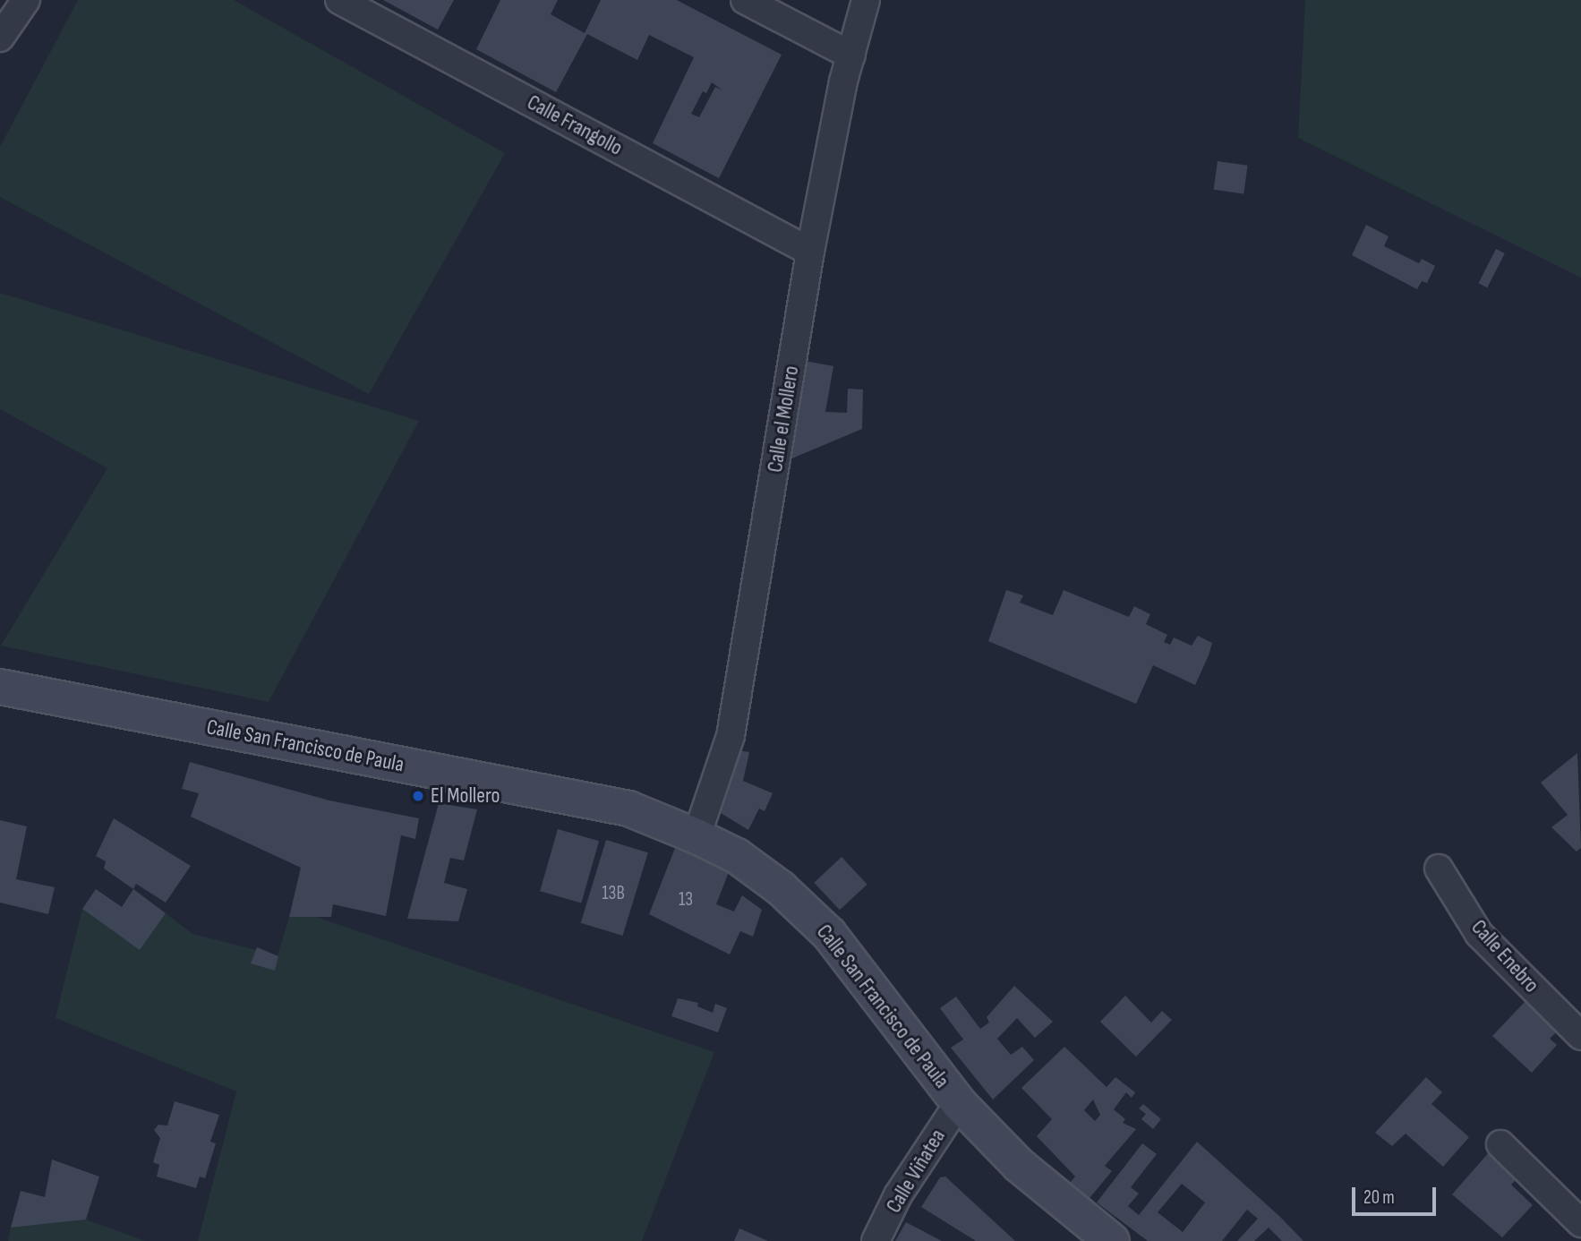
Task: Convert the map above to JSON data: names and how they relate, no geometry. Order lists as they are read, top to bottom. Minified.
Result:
{"streets":{"main road":["Calle San Francisco de Paula"],"street":["Calle Frangollo","Calle el Mollero","Calle Enebro","Calle Viñatea"]},"crossings":[["Calle Frangollo","Calle el Mollero"],["Calle el Mollero","Calle San Francisco de Paula"],["Calle San Francisco de Paula","Calle Viñatea"]],"places":["El Mollero"],"house_numbers":["13B","13"],"scale_bar":"20 m"}
